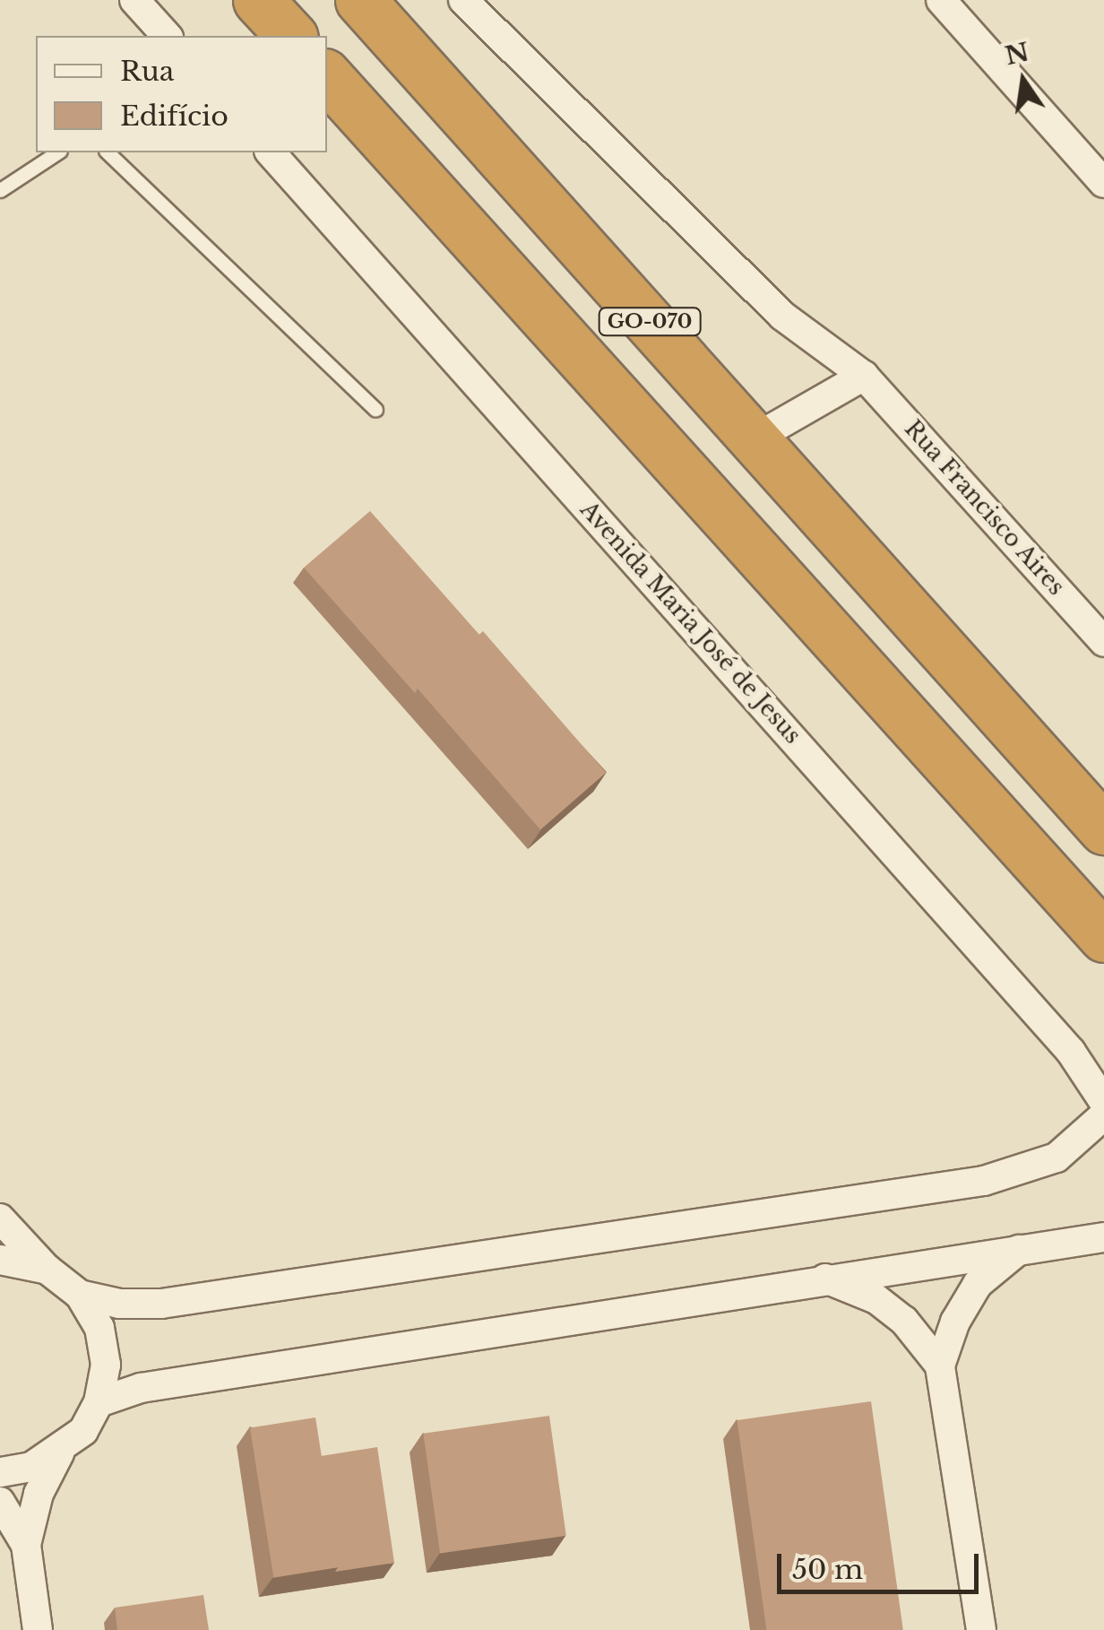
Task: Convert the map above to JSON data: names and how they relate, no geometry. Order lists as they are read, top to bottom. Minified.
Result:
{"streets":{"highway":["GO-070"],"street":["Rua Francisco Aires","Avenida Maria José de Jesus"]},"legend":["Rua","Edifício"],"scale_bar":"50 m","north":"top"}
